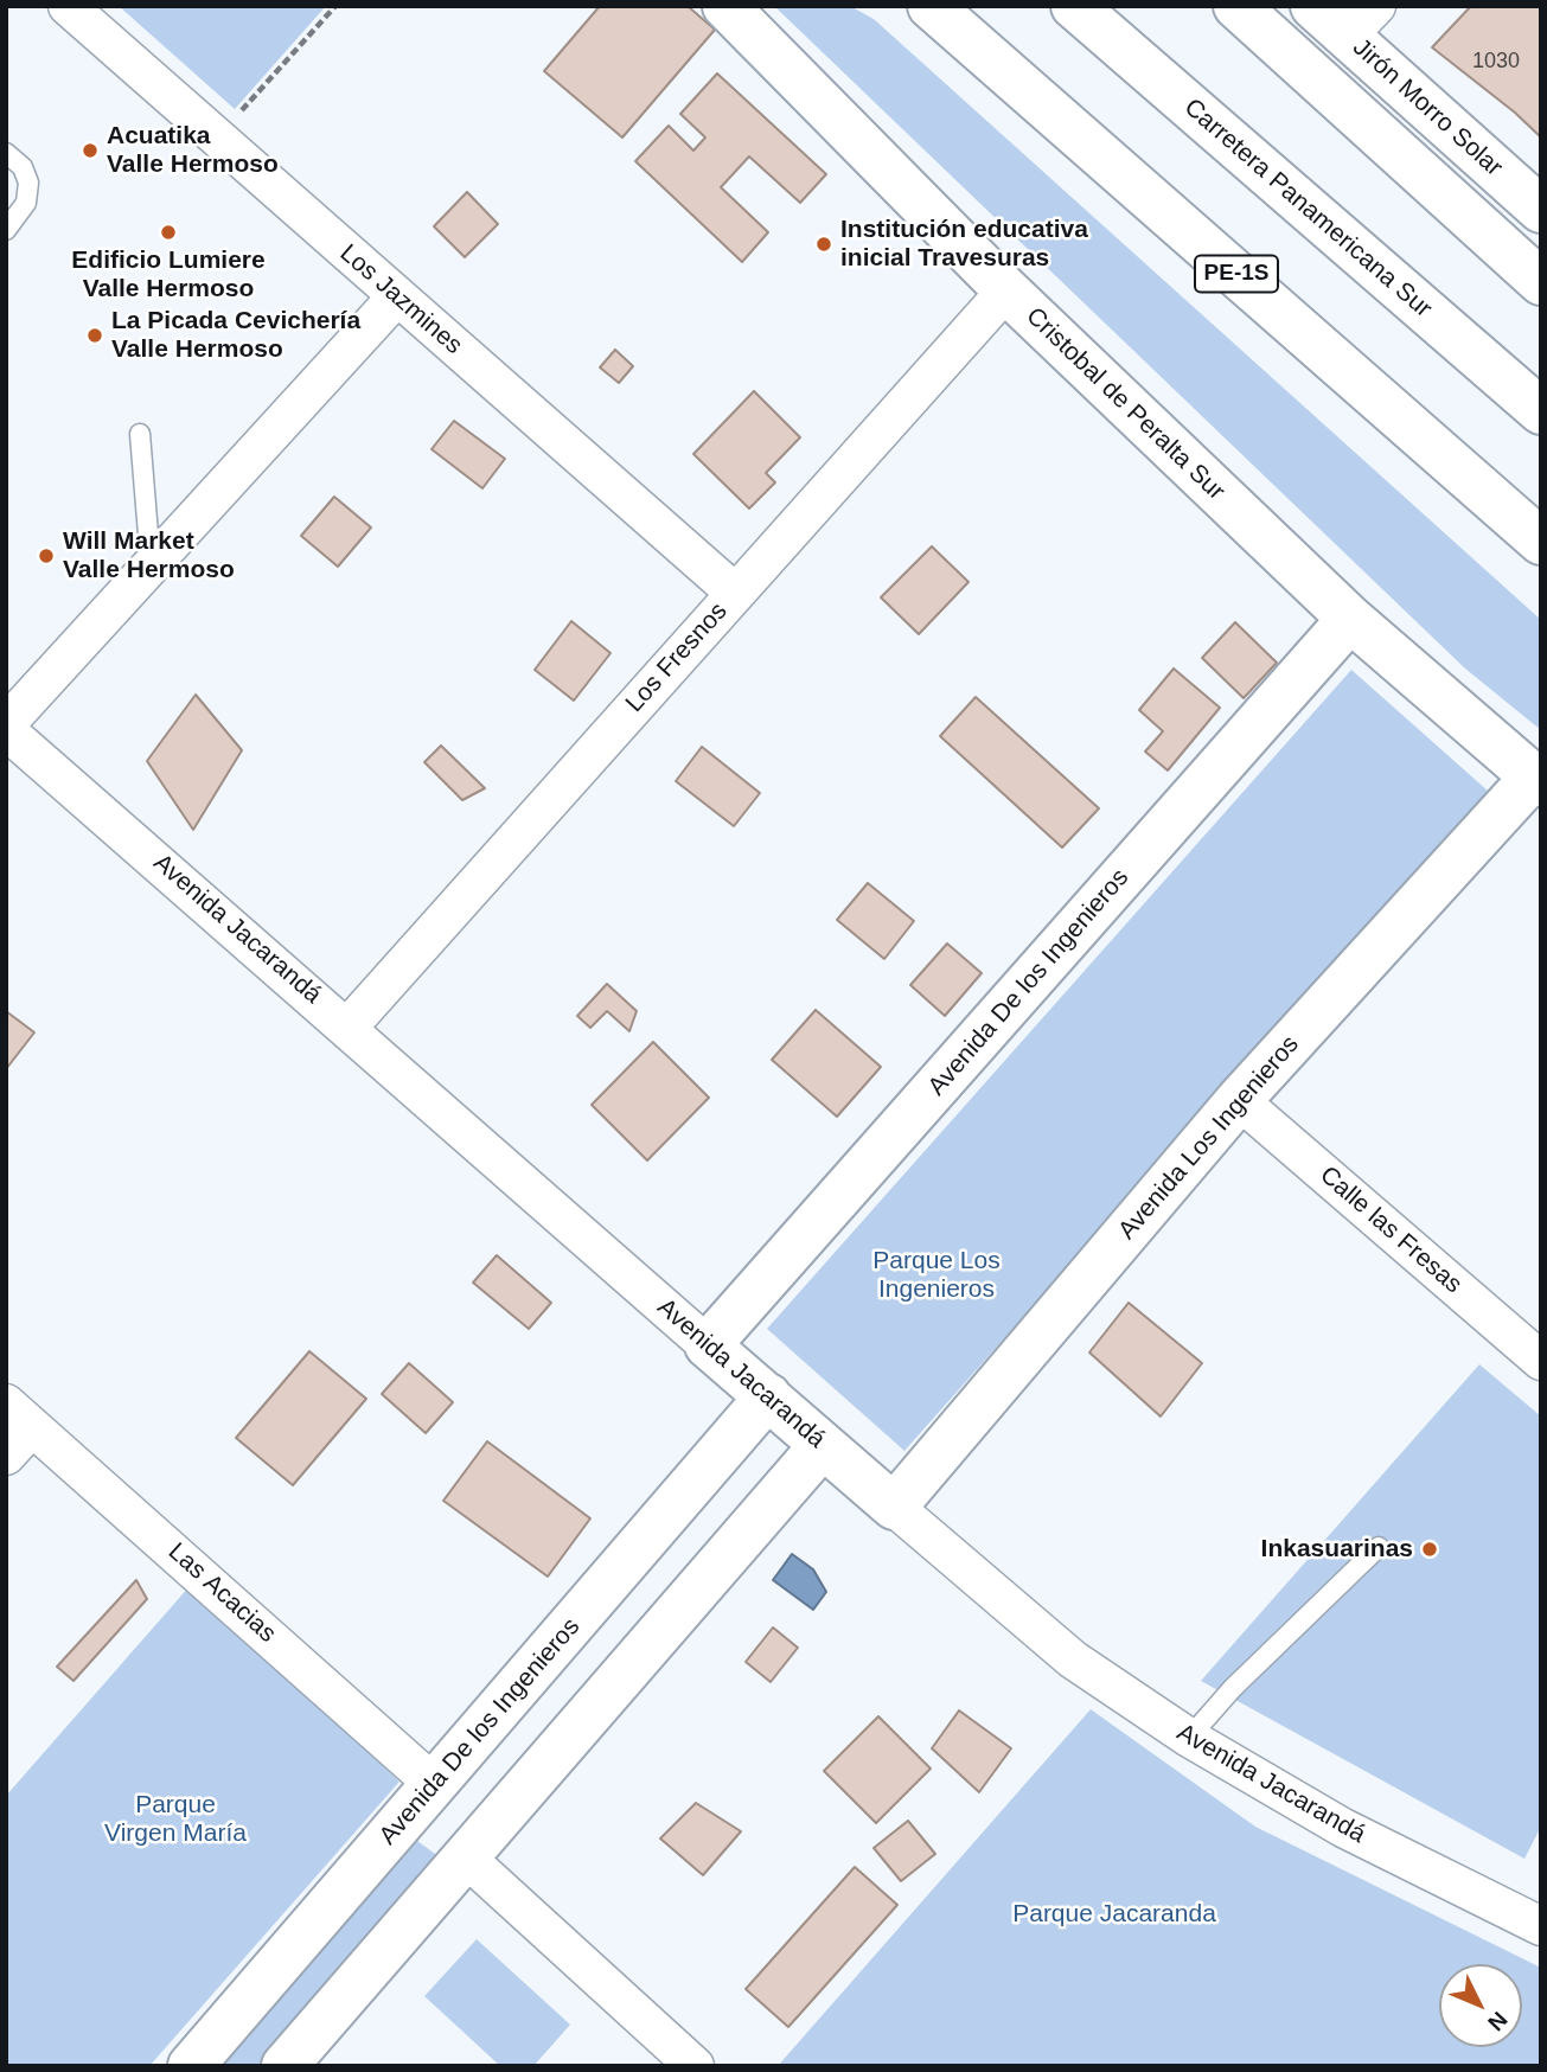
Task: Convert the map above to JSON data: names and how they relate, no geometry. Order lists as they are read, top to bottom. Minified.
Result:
{"streets":{"main road":["Jirón Morro Solar","Carretera Panamericana Sur","PE-1S","Cristobal de Peralta Sur","Avenida Jacarandá","Avenida De los Ingenieros","Avenida Los Ingenieros"],"street":["Los Jazmines","Los Fresnos","Calle las Fresas","Las Acacias"]},"crossings":[["Los Jazmines","Los Fresnos"],["Cristobal de Peralta Sur","Los Fresnos"],["Cristobal de Peralta Sur","Avenida De los Ingenieros"],["Cristobal de Peralta Sur","Avenida Los Ingenieros"],["Los Fresnos","Avenida Jacarandá"],["Avenida Jacarandá","Avenida De los Ingenieros"],["Avenida Jacarandá","Avenida Los Ingenieros"],["Avenida De los Ingenieros","Las Acacias"],["Avenida Los Ingenieros","Calle las Fresas"]],"parks":["Parque Los Ingenieros","Parque Virgen María","Parque Jacaranda"],"places":["Acuatika Valle Hermoso","Edificio Lumiere Valle Hermoso","Institución educativa inicial Travesuras","La Picada Cevichería Valle Hermoso","Will Market Valle Hermoso","Inkasuarinas"],"house_numbers":["1030"],"north":"bottom right"}
